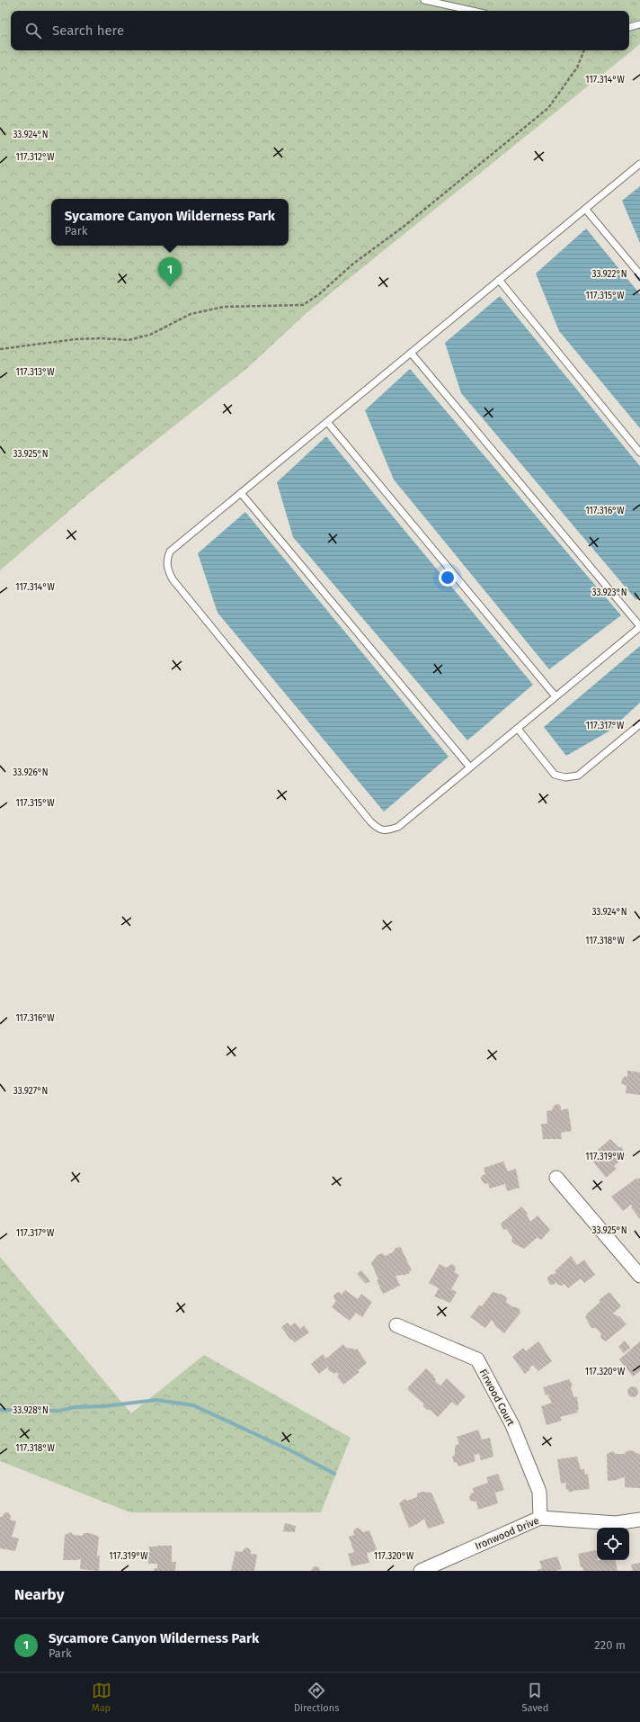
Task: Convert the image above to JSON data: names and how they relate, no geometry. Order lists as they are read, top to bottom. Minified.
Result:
{"streets":{"street":["Firwood Court","Ironwood Drive"]},"crossings":[["Firwood Court","Ironwood Drive"]],"page":{"search":"Search here","popup":["Sycamore Canyon Wilderness Park","Park"],"pins":"1","heading":"Nearby","list":[{"mark":"1","name":"Sycamore Canyon Wilderness Park","note":"Park","value":"220 m"}],"nav":["Map","Directions","Saved"]},"coordinates":["117.314°W","33.924°N","117.312°W","33.922°N","117.315°W","117.313°W","33.925°N","117.316°W","33.923°N","117.317°W","33.926°N","117.318°W","33.927°N","117.319°W","117.320°W","33.928°N"]}
